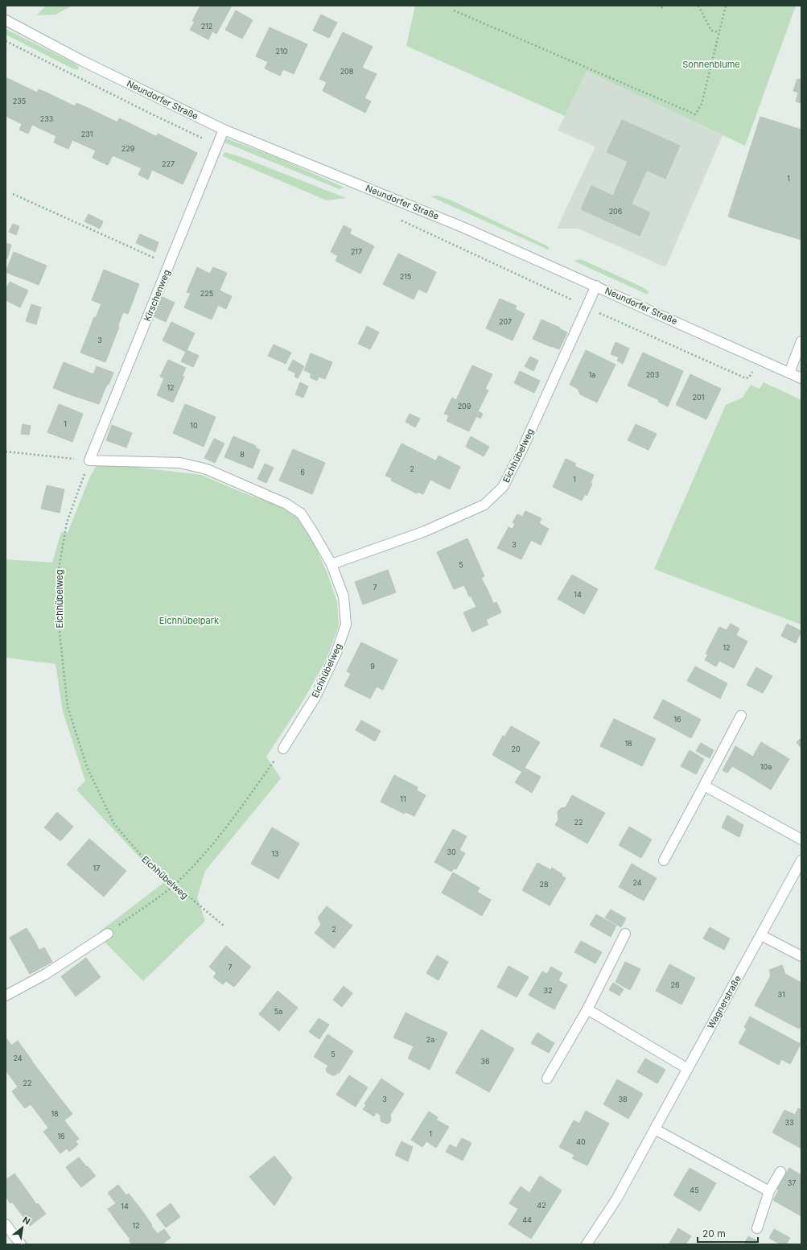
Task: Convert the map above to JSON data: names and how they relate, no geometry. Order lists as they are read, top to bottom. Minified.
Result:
{"streets":{"street":["Neundorfer Straße","Kirschenweg","Eichhübelweg","Wagnerstraße"]},"crossings":[["Neundorfer Straße","Kirschenweg"],["Neundorfer Straße","Eichhübelweg"],["Kirschenweg","Eichhübelweg"]],"parks":["Sonnenblume","Eichhübelpark"],"house_numbers":["212","210","208","235","233","231","229","227","1","206","217","215","225","207","3","1a","203","12","201","209","1","10","8","2","6","1","3","5","7","14","12","9","16","18","20","10a","11","22","30","13","17","24","28","2","7","26","32","31","5a","2a","5","24","36","22","3","38","18","33","1","16","40","37","45","42","14","44","12"],"scale_bar":"20 m","north":"top right"}
